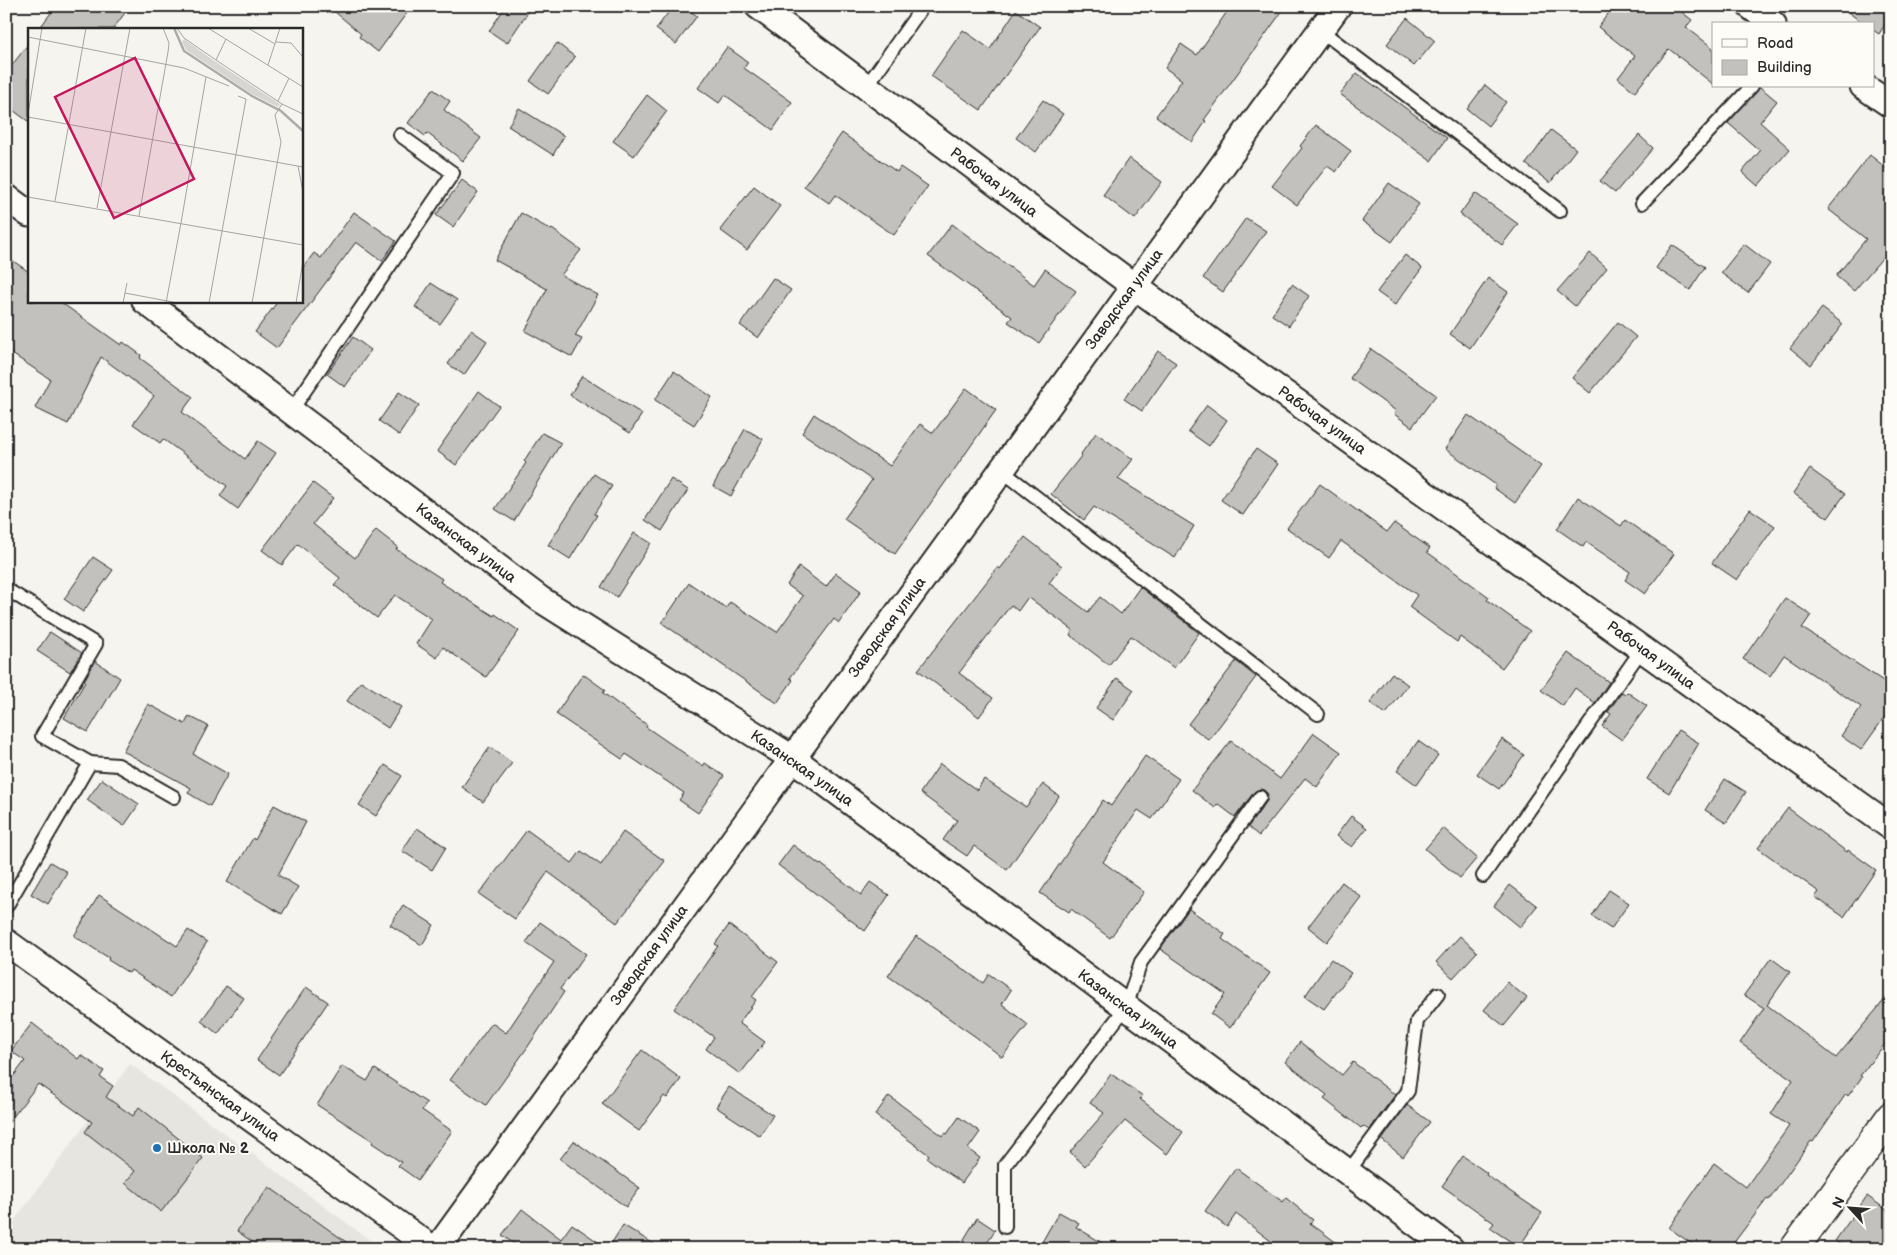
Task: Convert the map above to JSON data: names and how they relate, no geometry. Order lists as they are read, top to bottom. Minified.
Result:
{"streets":{"street":["Рабочая улица","Заводская улица","Казанская улица","Крестьянская улица"]},"crossings":[["Рабочая улица","Заводская улица"],["Заводская улица","Казанская улица"]],"places":["Школа № 2"],"legend":["Road","Building"],"north":"top left"}
